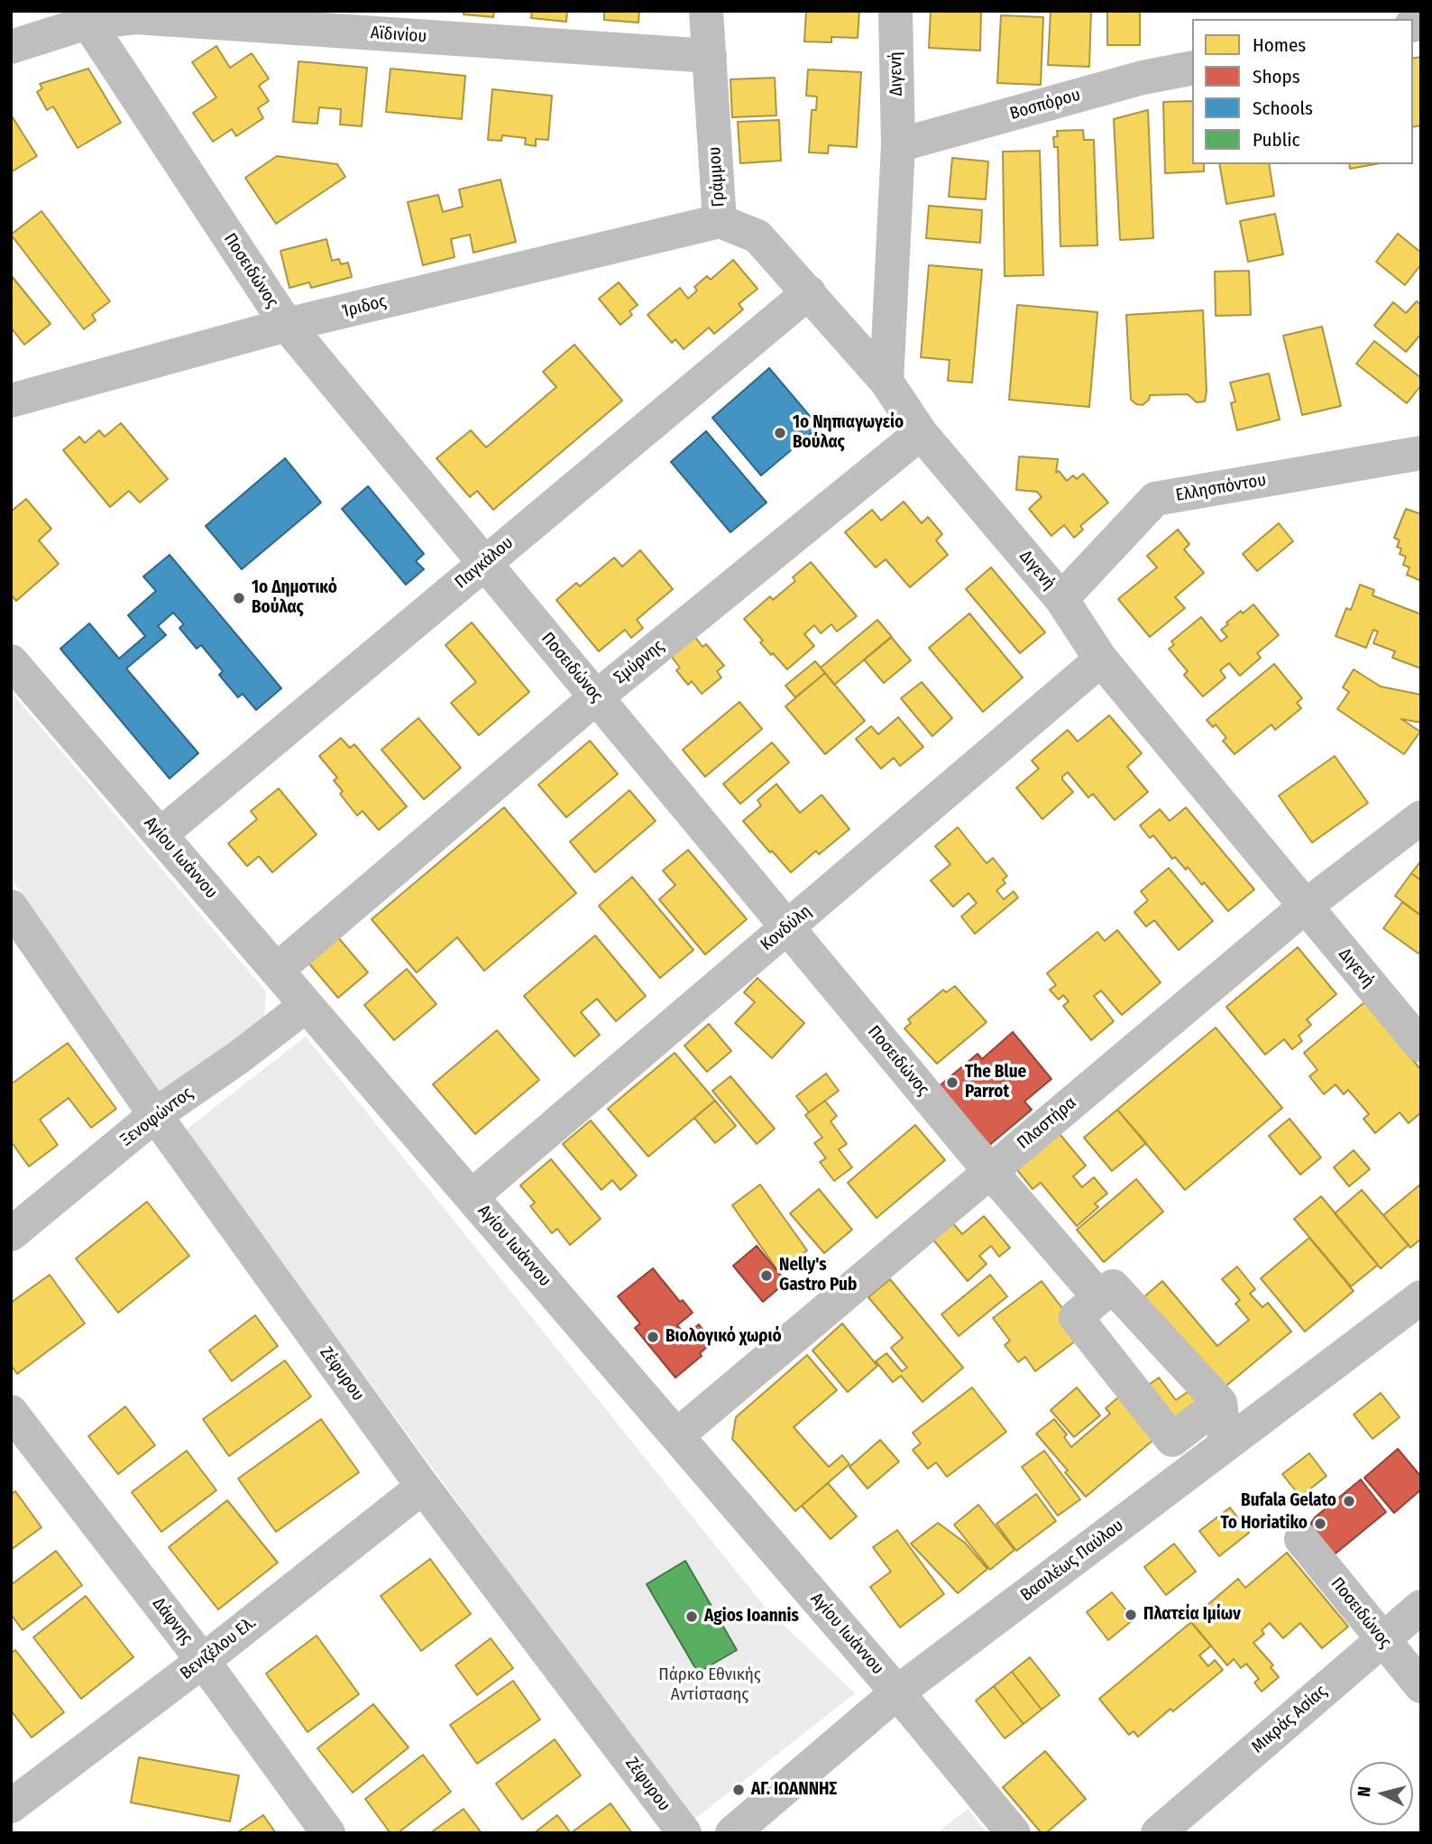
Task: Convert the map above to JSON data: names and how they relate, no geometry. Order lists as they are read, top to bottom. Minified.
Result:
{"streets":{"street":["Αϊδινίου","Διγενή","Βοσπόρου","Γράμμου","Ποσειδώνος","Ίριδος","Ελλησπόντου","Παγκάλου","Σμύρνης","Αγίου Ιωάννου","Κονδύλη","Ξενοφώντος","Πλαστήρα","Ζέφυρου","Βασιλέως Παύλου","Δάφνης","Βενιζέλου Ελ.","Μικράς Ασίας"]},"crossings":[["Αϊδινίου","Γράμμου"],["Αϊδινίου","Ποσειδώνος"],["Διγενή","Βοσπόρου"],["Διγενή","Γράμμου"],["Διγενή","Ελλησπόντου"],["Διγενή","Σμύρνης"],["Διγενή","Κονδύλη"],["Διγενή","Πλαστήρα"],["Γράμμου","Ίριδος"],["Γράμμου","Παγκάλου"],["Ποσειδώνος","Ίριδος"],["Ποσειδώνος","Παγκάλου"],["Ποσειδώνος","Σμύρνης"],["Ποσειδώνος","Κονδύλη"],["Ποσειδώνος","Πλαστήρα"],["Ποσειδώνος","Μικράς Ασίας"],["Παγκάλου","Αγίου Ιωάννου"],["Σμύρνης","Αγίου Ιωάννου"],["Αγίου Ιωάννου","Κονδύλη"],["Αγίου Ιωάννου","Ξενοφώντος"],["Αγίου Ιωάννου","Πλαστήρα"],["Αγίου Ιωάννου","Βασιλέως Παύλου"],["Ξενοφώντος","Ζέφυρου"],["Ζέφυρου","Βενιζέλου Ελ."],["Δάφνης","Βενιζέλου Ελ."]],"parks":["Πάρκο Εθνικής Αντίστασης"],"places":["1ο Νηπιαγωγείο Βούλας","1ο Δημοτικό Βούλας","The Blue Parrot","Nelly's Gastro Pub","Βιολογικό χωριό","Bufala Gelato","To Horiatiko","Πλατεία Ιμίων","Agios Ioannis","ΑΓ. ΙΩΑΝΝΗΣ"],"legend":["Homes","Shops","Schools","Public"],"north":"left"}
